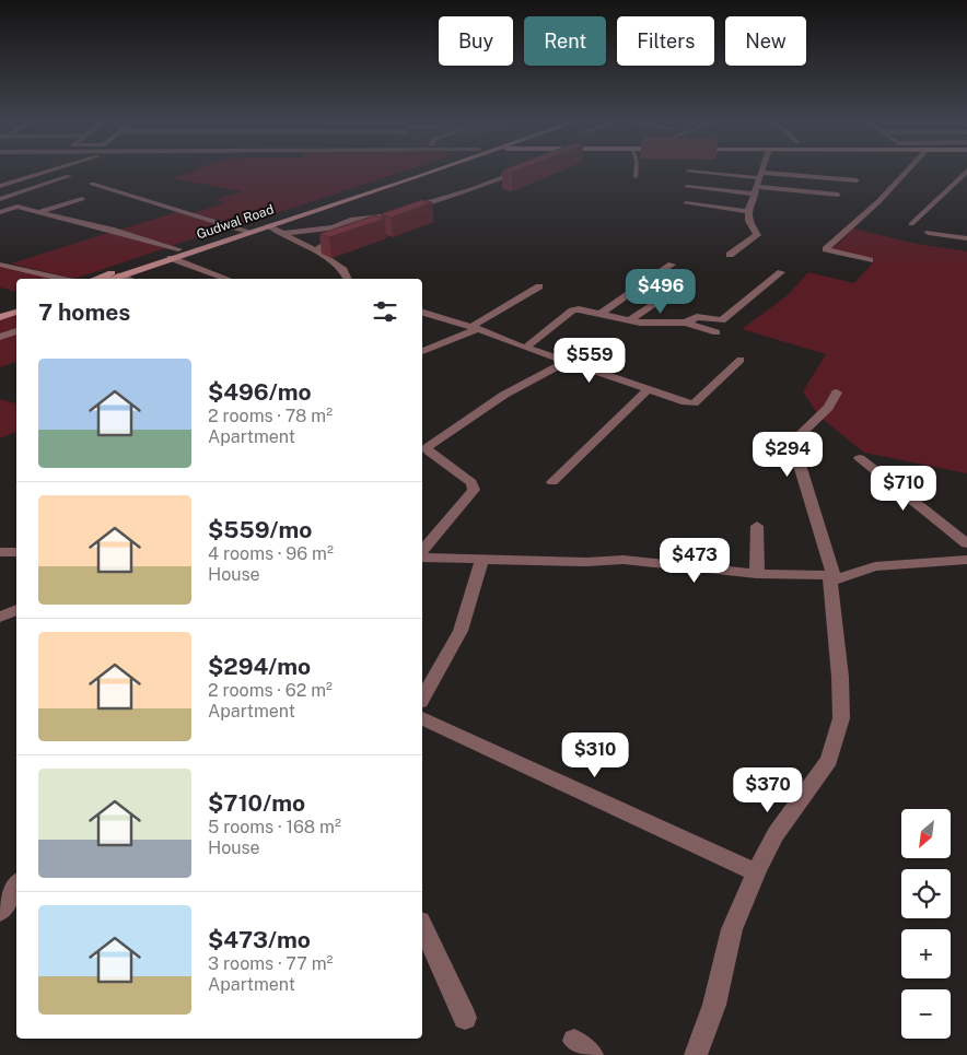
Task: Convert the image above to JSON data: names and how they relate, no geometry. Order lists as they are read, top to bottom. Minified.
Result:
{"streets":{"main road":["Gudwal Road"]},"north":"bottom left","page":{"chip":["Buy","Rent","Filters","New"],"price":["$496","$559","$294","$710","$473","$310","$370"],"heading":"7 homes","list":[{"name":"$496/mo","note":"2 rooms · 78 m² · Apartment"},{"name":"$559/mo","note":"4 rooms · 96 m² · House"},{"name":"$294/mo","note":"2 rooms · 62 m² · Apartment"},{"name":"$710/mo","note":"5 rooms · 168 m² · House"},{"name":"$473/mo","note":"3 rooms · 77 m² · Apartment"}],"map_buttons":["+","−"]}}
